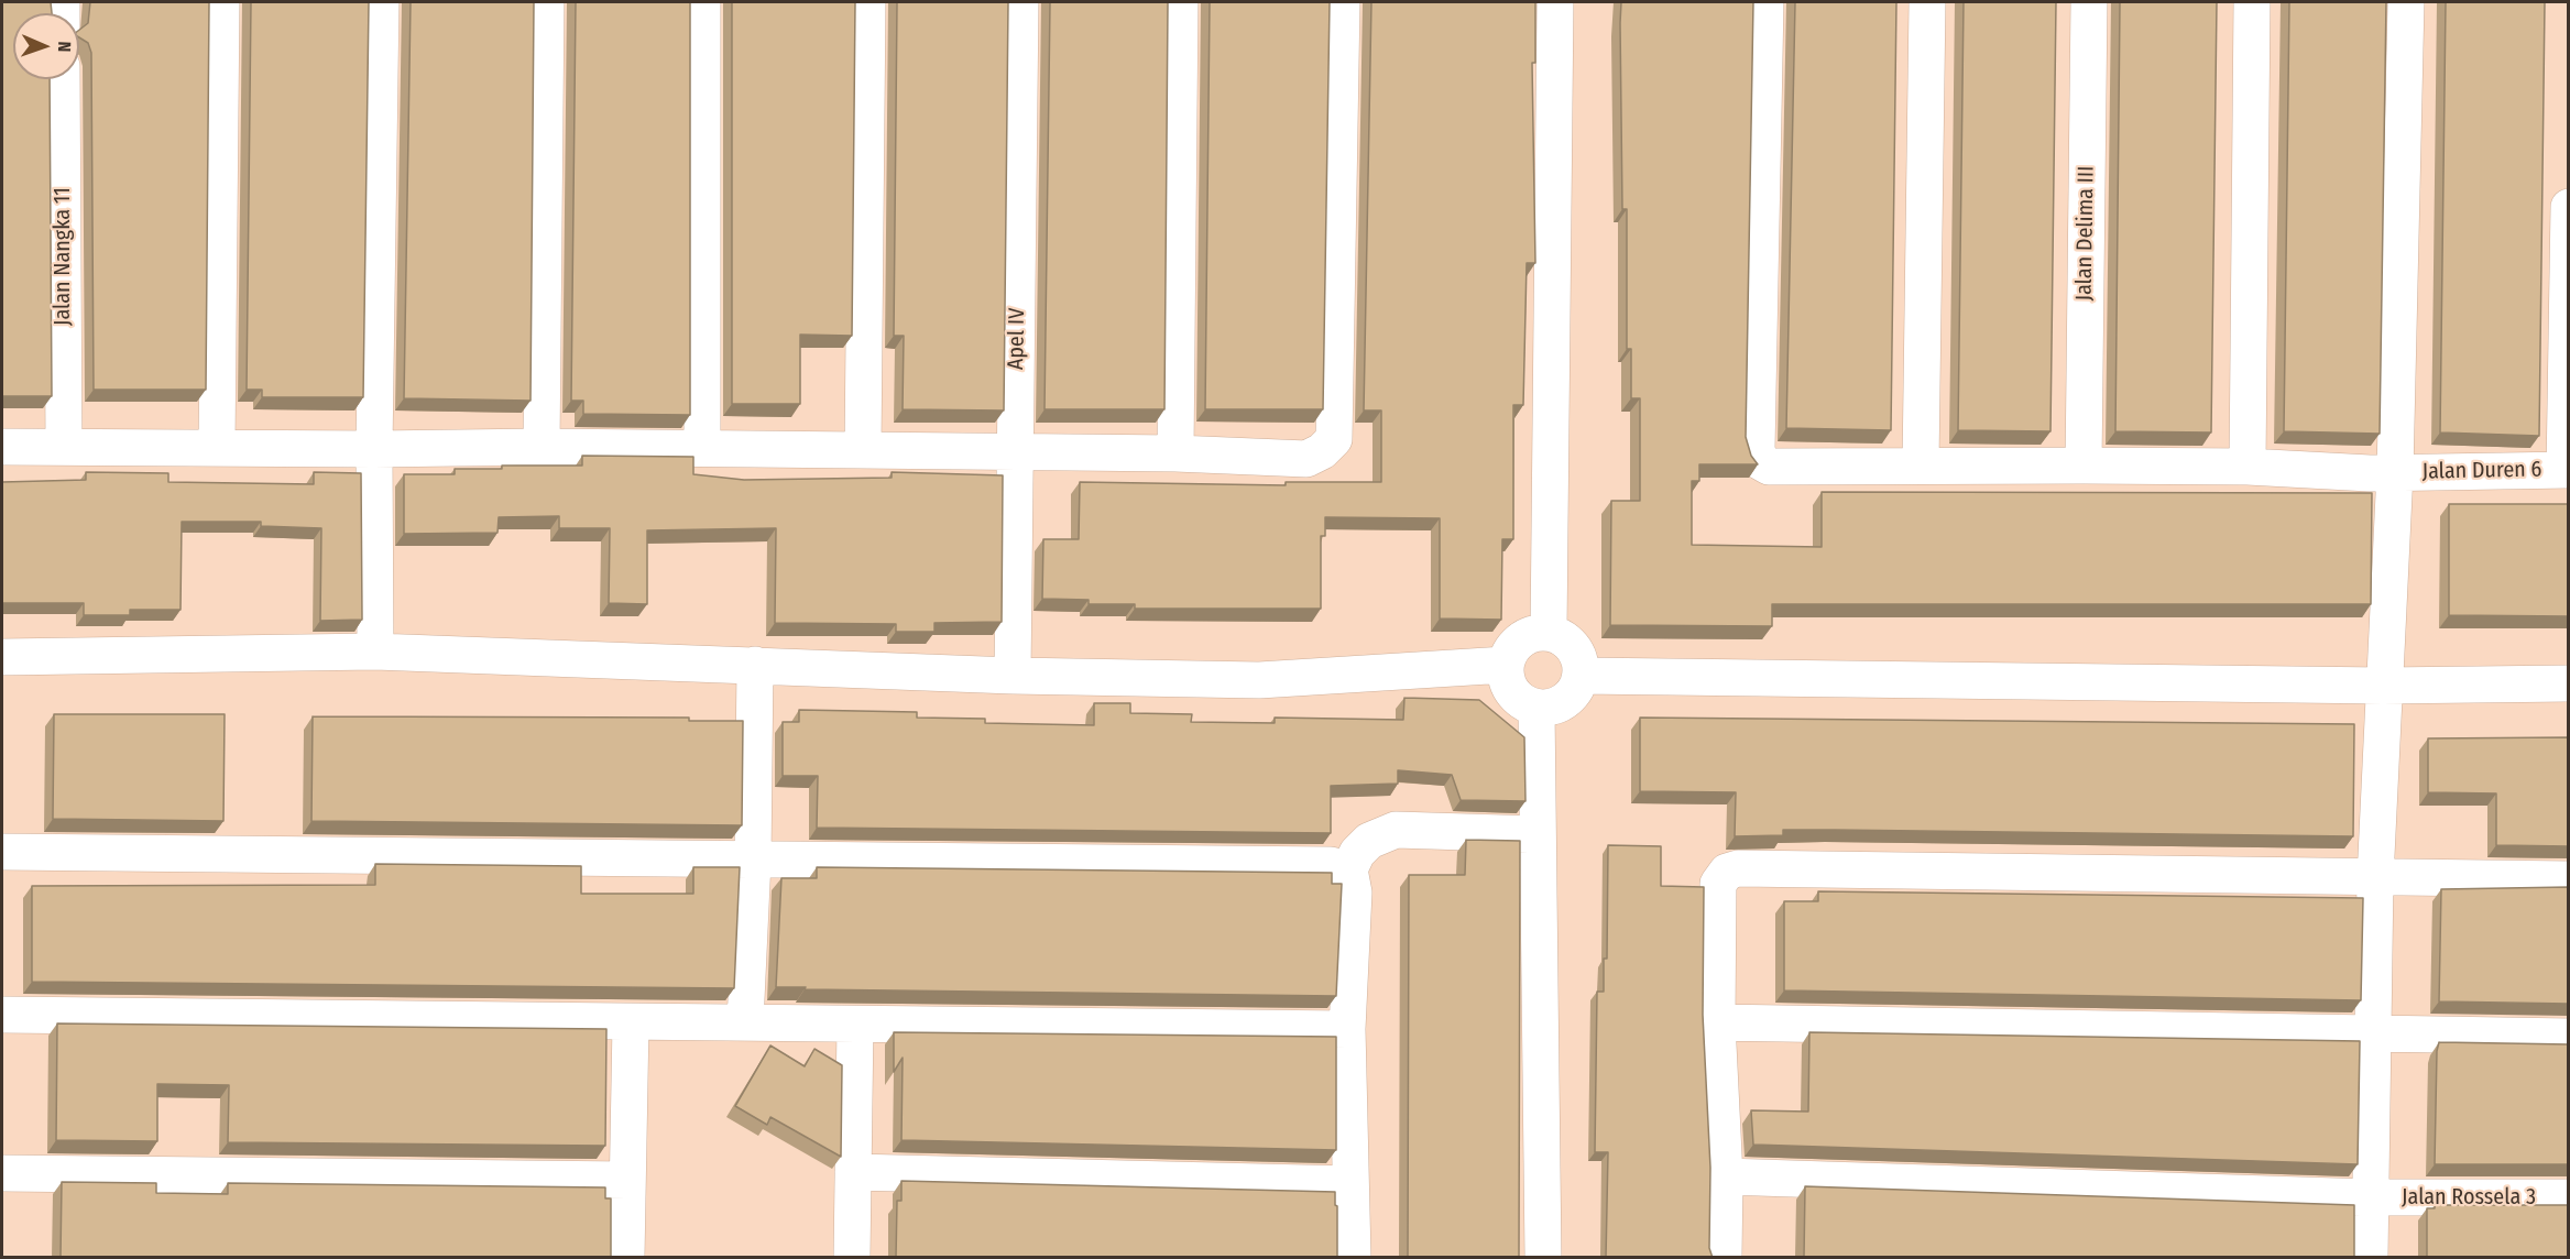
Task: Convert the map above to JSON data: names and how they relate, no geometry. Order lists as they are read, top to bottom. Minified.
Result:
{"streets":{"street":["Jalan Delima III","Jalan Nangka 11","Apel IV","Jalan Duren 6","Jalan Rossela 3"]},"crossings":[["Jalan Delima III","Jalan Duren 6"]],"north":"right"}
